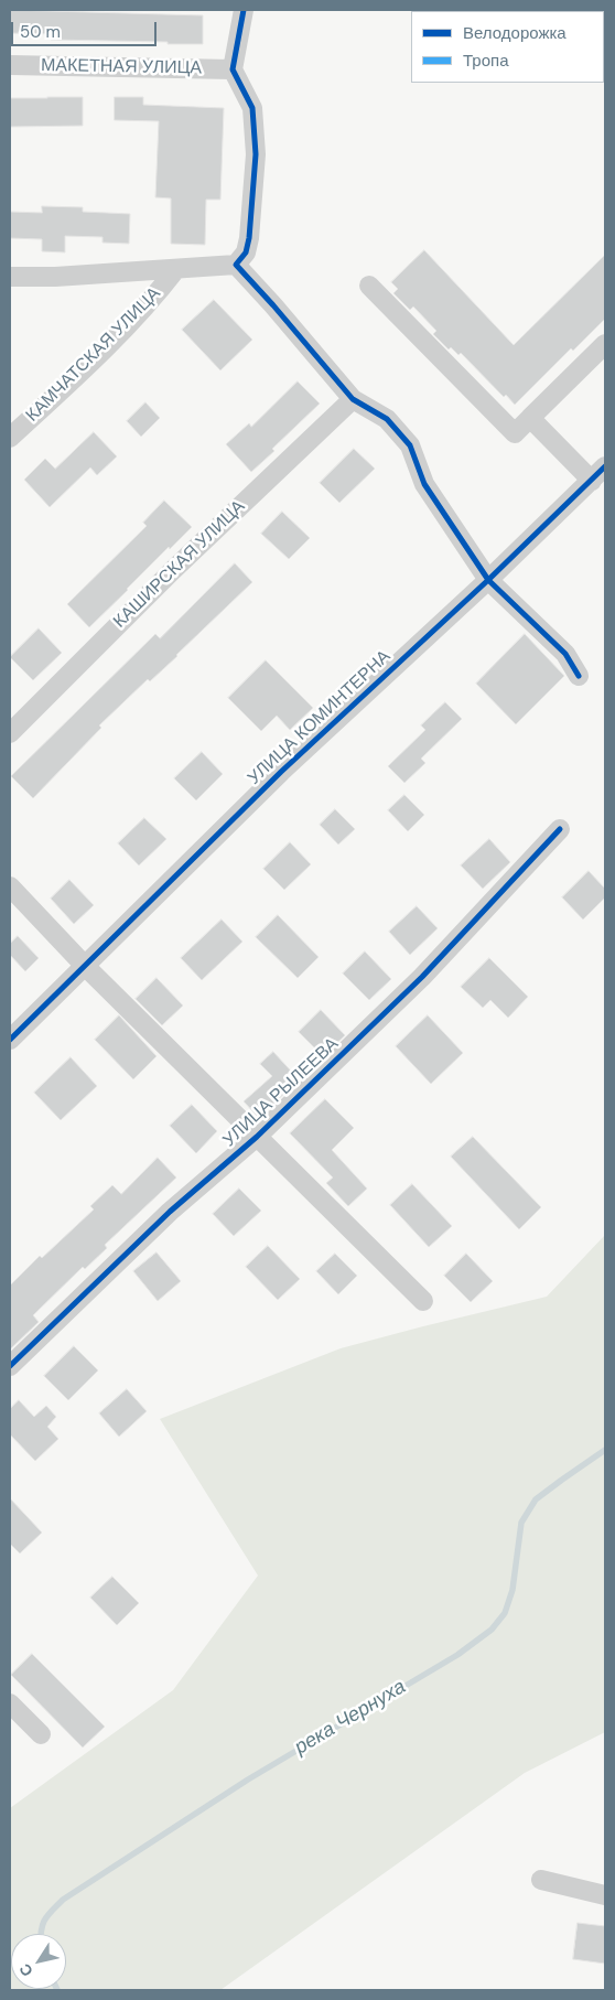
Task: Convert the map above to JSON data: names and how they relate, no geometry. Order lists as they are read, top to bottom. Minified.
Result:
{"streets":{"street":["МАКЕТНАЯ УЛИЦА","КАМЧАТСКАЯ УЛИЦА","КАШИРСКАЯ УЛИЦА","УЛИЦА КОМИНТЕРНА","УЛИЦА РЫЛЕЕВА"]},"water":["река Чернуха"],"legend":["Велодорожка","Тропа"],"scale_bar":"50 m","north":"bottom left"}
